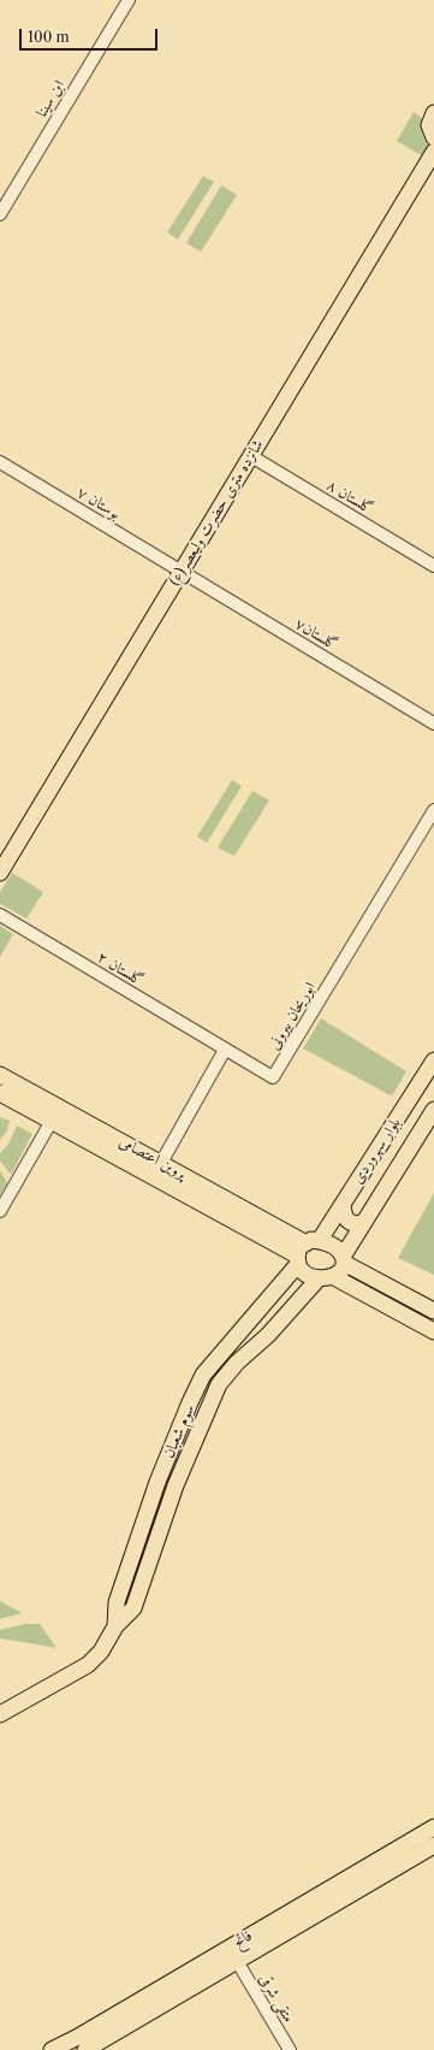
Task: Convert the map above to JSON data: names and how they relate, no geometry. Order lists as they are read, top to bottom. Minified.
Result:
{"streets":{"main road":["شانزده متری حضرت ولیعصر(ع)","بلوار سهروردی","پروین اعتصامی","سوم شعبان","فاتح"],"street":["ابن سینا","گلستان ۸","بوستان ۷","گلستان۷","گلستان ۲","ابوریحان بیرونی","متقی شرقی"]},"crossings":[["گلستان ۸","شانزده متری حضرت ولیعصر(ع)"],["بوستان ۷","شانزده متری حضرت ولیعصر(ع)"],["بوستان ۷","گلستان۷"],["شانزده متری حضرت ولیعصر(ع)","گلستان۷"],["گلستان ۲","ابوریحان بیرونی"],["بلوار سهروردی","پروین اعتصامی"],["بلوار سهروردی","سوم شعبان"],["پروین اعتصامی","سوم شعبان"],["فاتح","متقی شرقی"]],"scale_bar":"100 m"}
